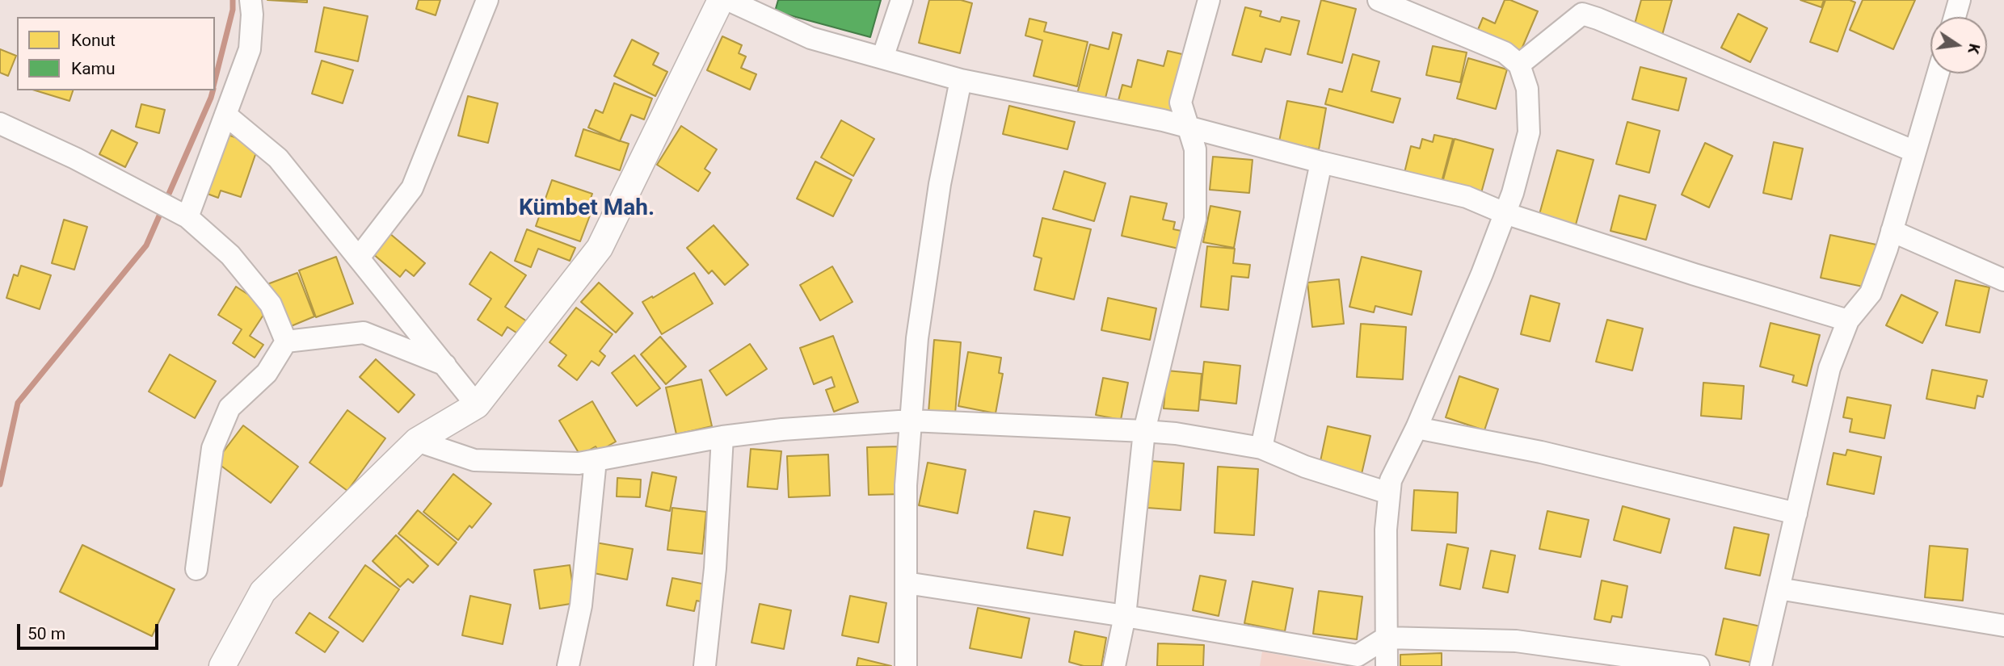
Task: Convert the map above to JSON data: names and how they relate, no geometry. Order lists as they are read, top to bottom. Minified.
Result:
{"districts":["Kümbet Mah."],"legend":["Konut","Kamu"],"scale_bar":"50 m","north":"right"}
